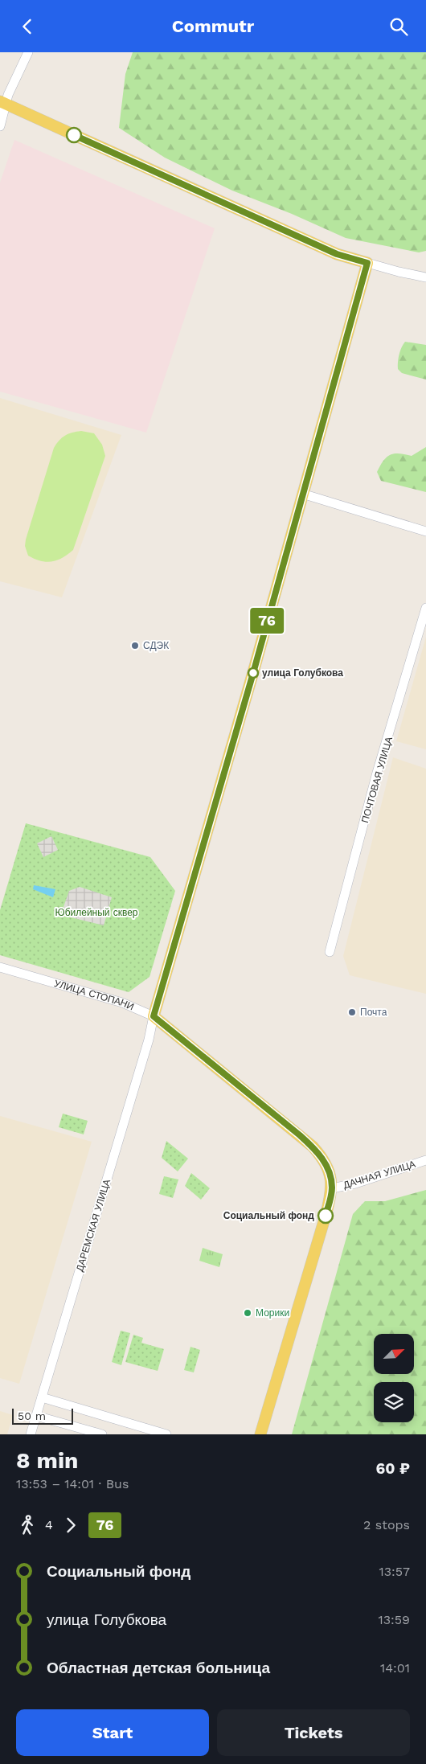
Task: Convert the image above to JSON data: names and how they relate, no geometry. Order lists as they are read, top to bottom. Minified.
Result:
{"streets":{"main road":["УЛИЦА СТОПАНИ"],"street":["ПОЧТОВАЯ УЛИЦА","ДАЧНАЯ УЛИЦА","ДАРЕМСКАЯ УЛИЦА"]},"crossings":[["УЛИЦА СТОПАНИ","ДАЧНАЯ УЛИЦА"],["УЛИЦА СТОПАНИ","ДАРЕМСКАЯ УЛИЦА"]],"parks":["Юбилейный сквер"],"places":["СДЭК","улица Голубкова","Почта","Социальный фонд","Морики"],"lines":["bus line 76"],"scale_bar":"50 m","north":"top right","page":{"header":"Commutr","on_map":"76","scale":"50 m","heading":["8 min","13:53 – 14:01 · Bus","60 ₽"],"legs":["4","76","2 stops"],"list":[{"name":"Социальный фонд","value":"13:57"},{"name":"улица Голубкова","value":"13:59"},{"name":"Областная детская больница","value":"14:01"}],"buttons":["Start","Tickets"]}}
